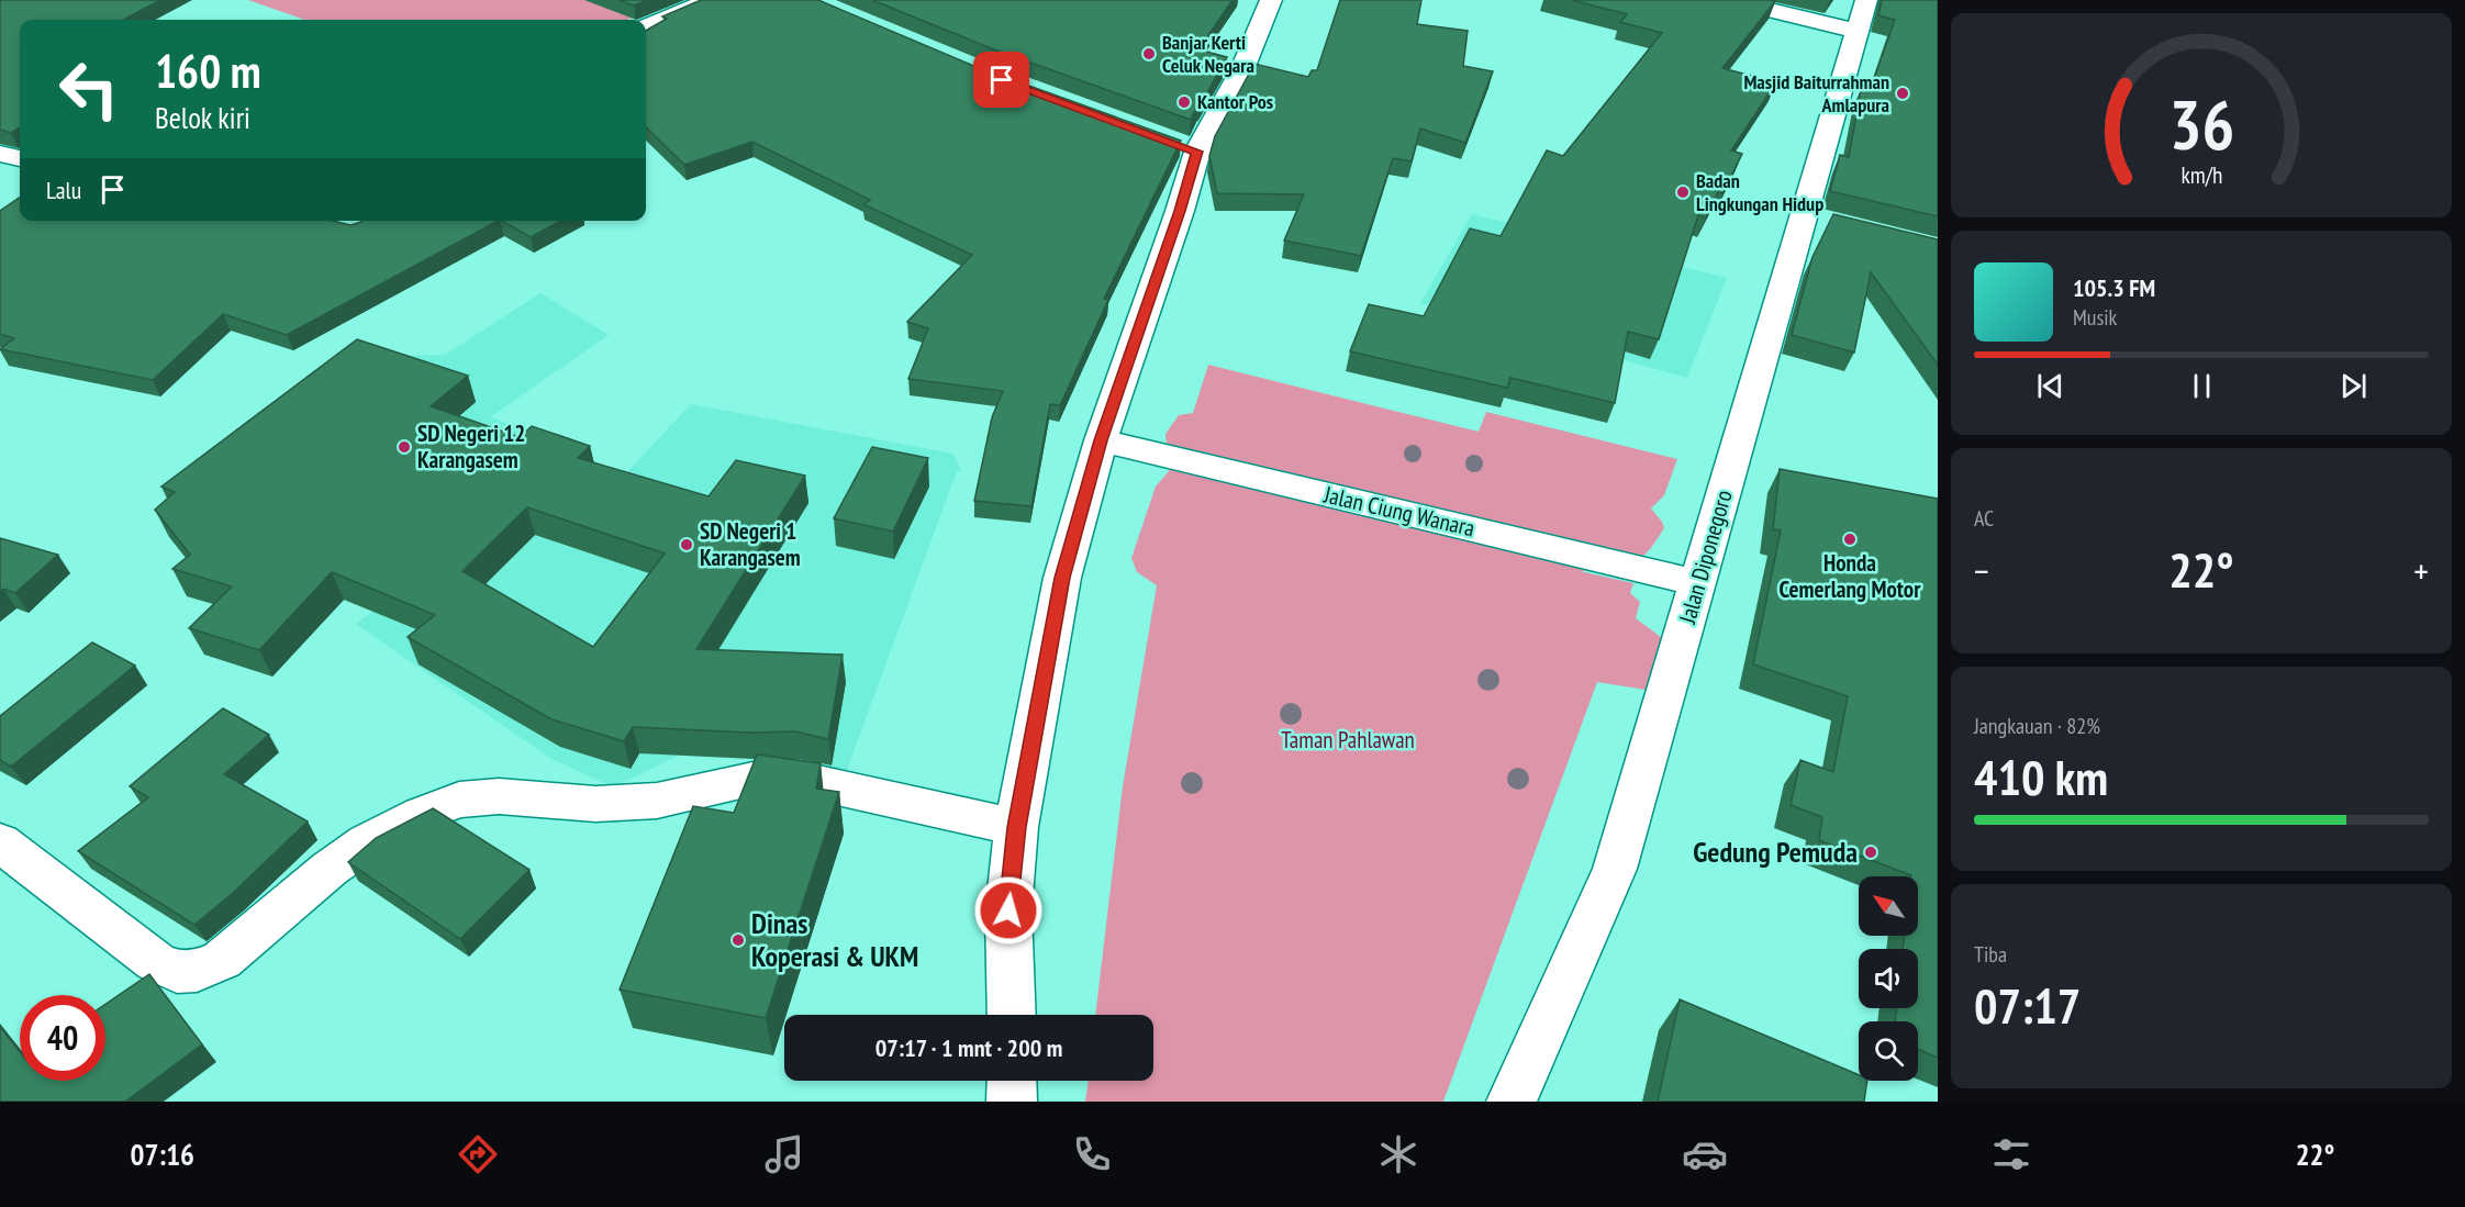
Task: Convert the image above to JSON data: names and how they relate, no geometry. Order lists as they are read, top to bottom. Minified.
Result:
{"streets":{"street":["Jalan Ciung Wanara","Jalan Diponegoro"]},"crossings":[["Jalan Ciung Wanara","Jalan Diponegoro"]],"parks":["Taman Pahlawan"],"places":["Banjar Kerti Celuk Negara","Masjid Baiturrahman Amlapura","Kantor Pos","Badan Lingkungan Hidup","SD Negeri 12 Karangasem","Honda Cemerlang Motor","SD Negeri 1 Karangasem","Gedung Pemuda","Dinas Koperasi & UKM"],"north":"top left","page":{"turn":["160 m","Belok kiri"],"then":"Lalu","song":["105.3 FM","Musik"],"tile":["AC",["Jangkauan · 82%","410 km"],["Tiba","07:17"]],"heat":["−","22°","+"],"limit":"40","trip":"07:17 · 1 mnt · 200 m","tabs":["07:16","22°"],"gauge":["36","km/h"]}}
